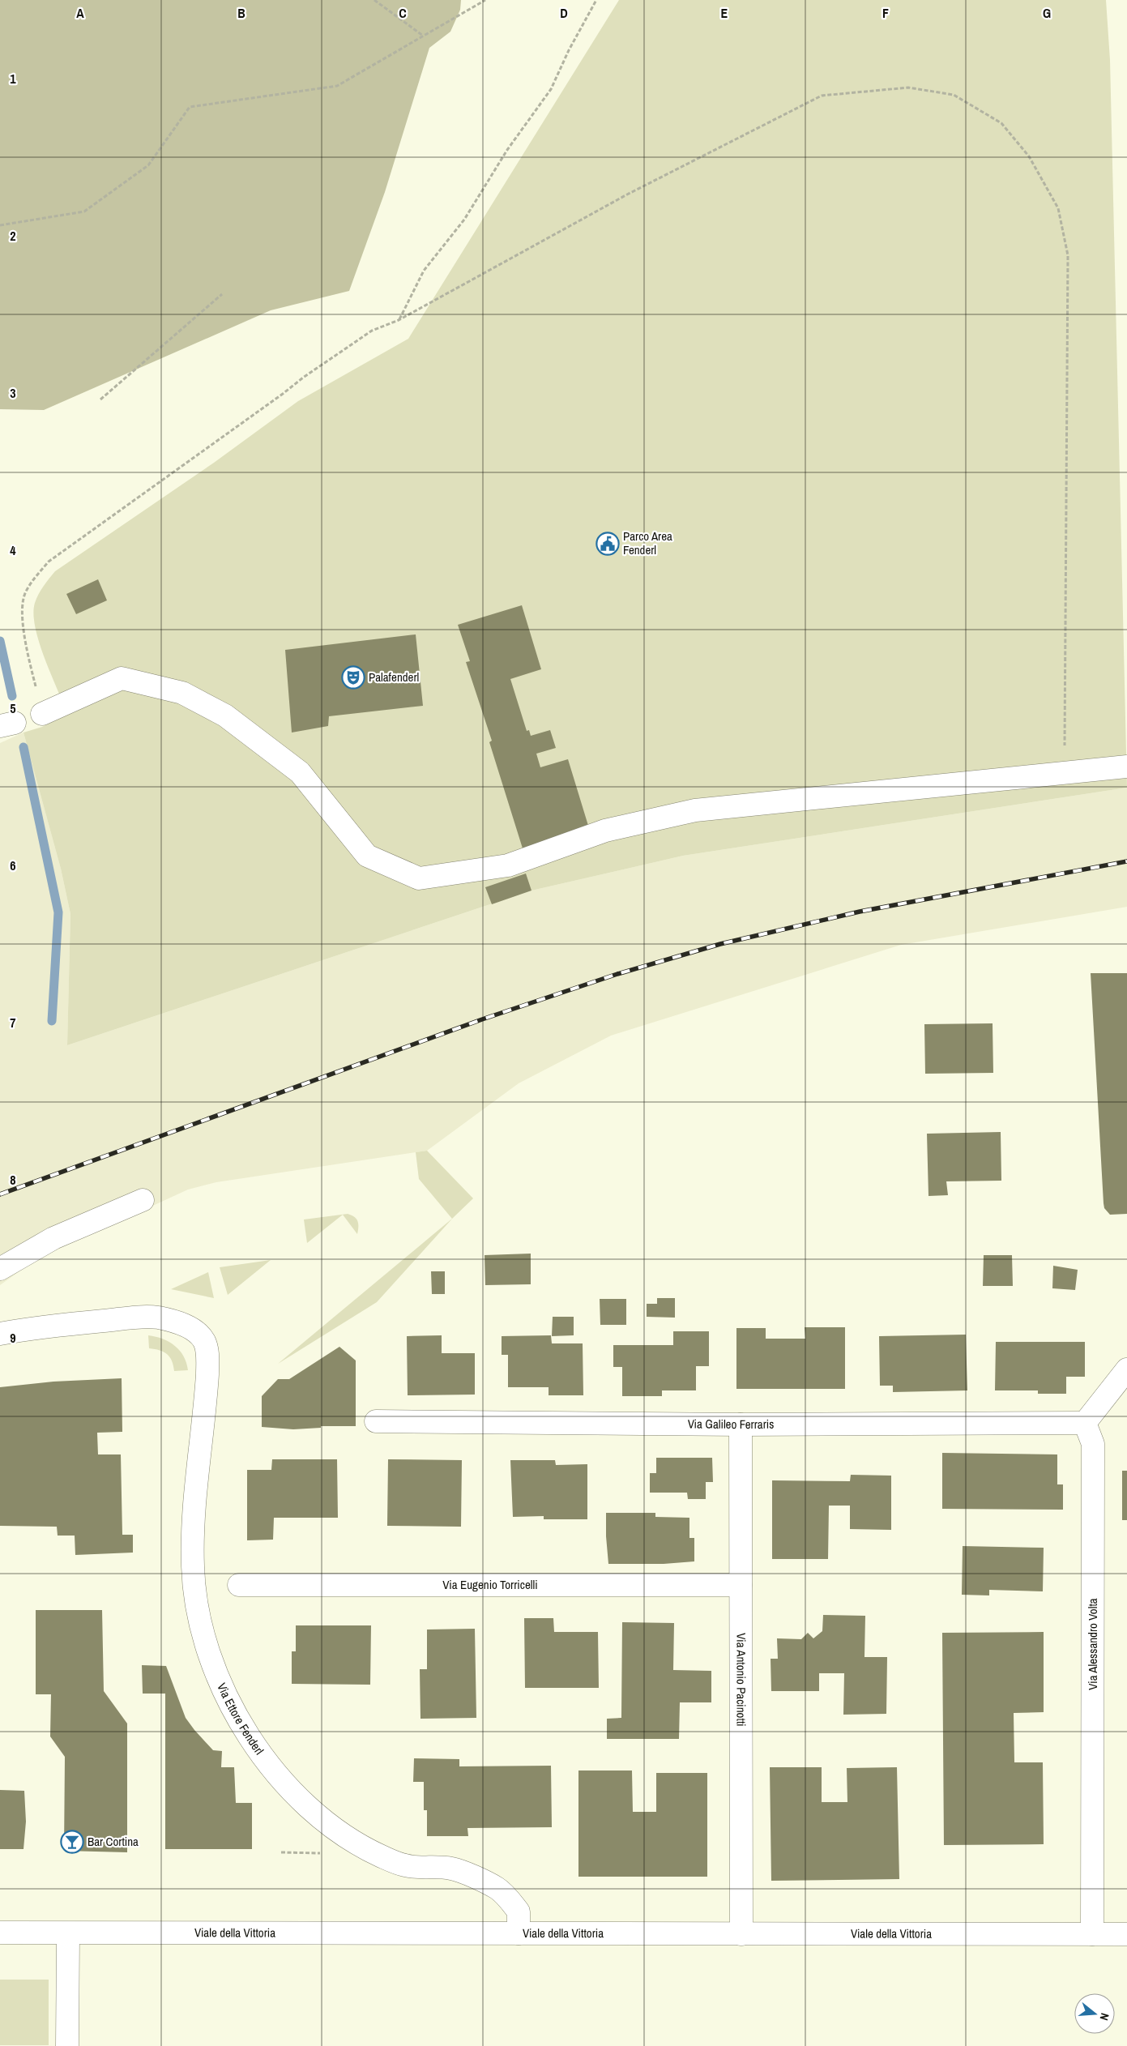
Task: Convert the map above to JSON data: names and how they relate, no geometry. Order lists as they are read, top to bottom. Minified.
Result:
{"streets":{"street":["Via Galileo Ferraris","Via Eugenio Torricelli","Via Alessandro Volta","Via Antonio Pacinotti","Via Ettore Fenderl","Viale della Vittoria"]},"crossings":[["Via Galileo Ferraris","Via Alessandro Volta"],["Via Galileo Ferraris","Via Antonio Pacinotti"],["Via Eugenio Torricelli","Via Antonio Pacinotti"],["Via Alessandro Volta","Viale della Vittoria"],["Via Antonio Pacinotti","Viale della Vittoria"],["Via Ettore Fenderl","Viale della Vittoria"]],"places":{"public building":["Parco Area Fenderl"],"theatre":["Palafenderl"],"bar":["Bar Cortina"]},"north":"right","grid":{"columns":["A","B","C","D","E","F","G"],"rows":["1","2","3","4","5","6","7","8","9"]}}
